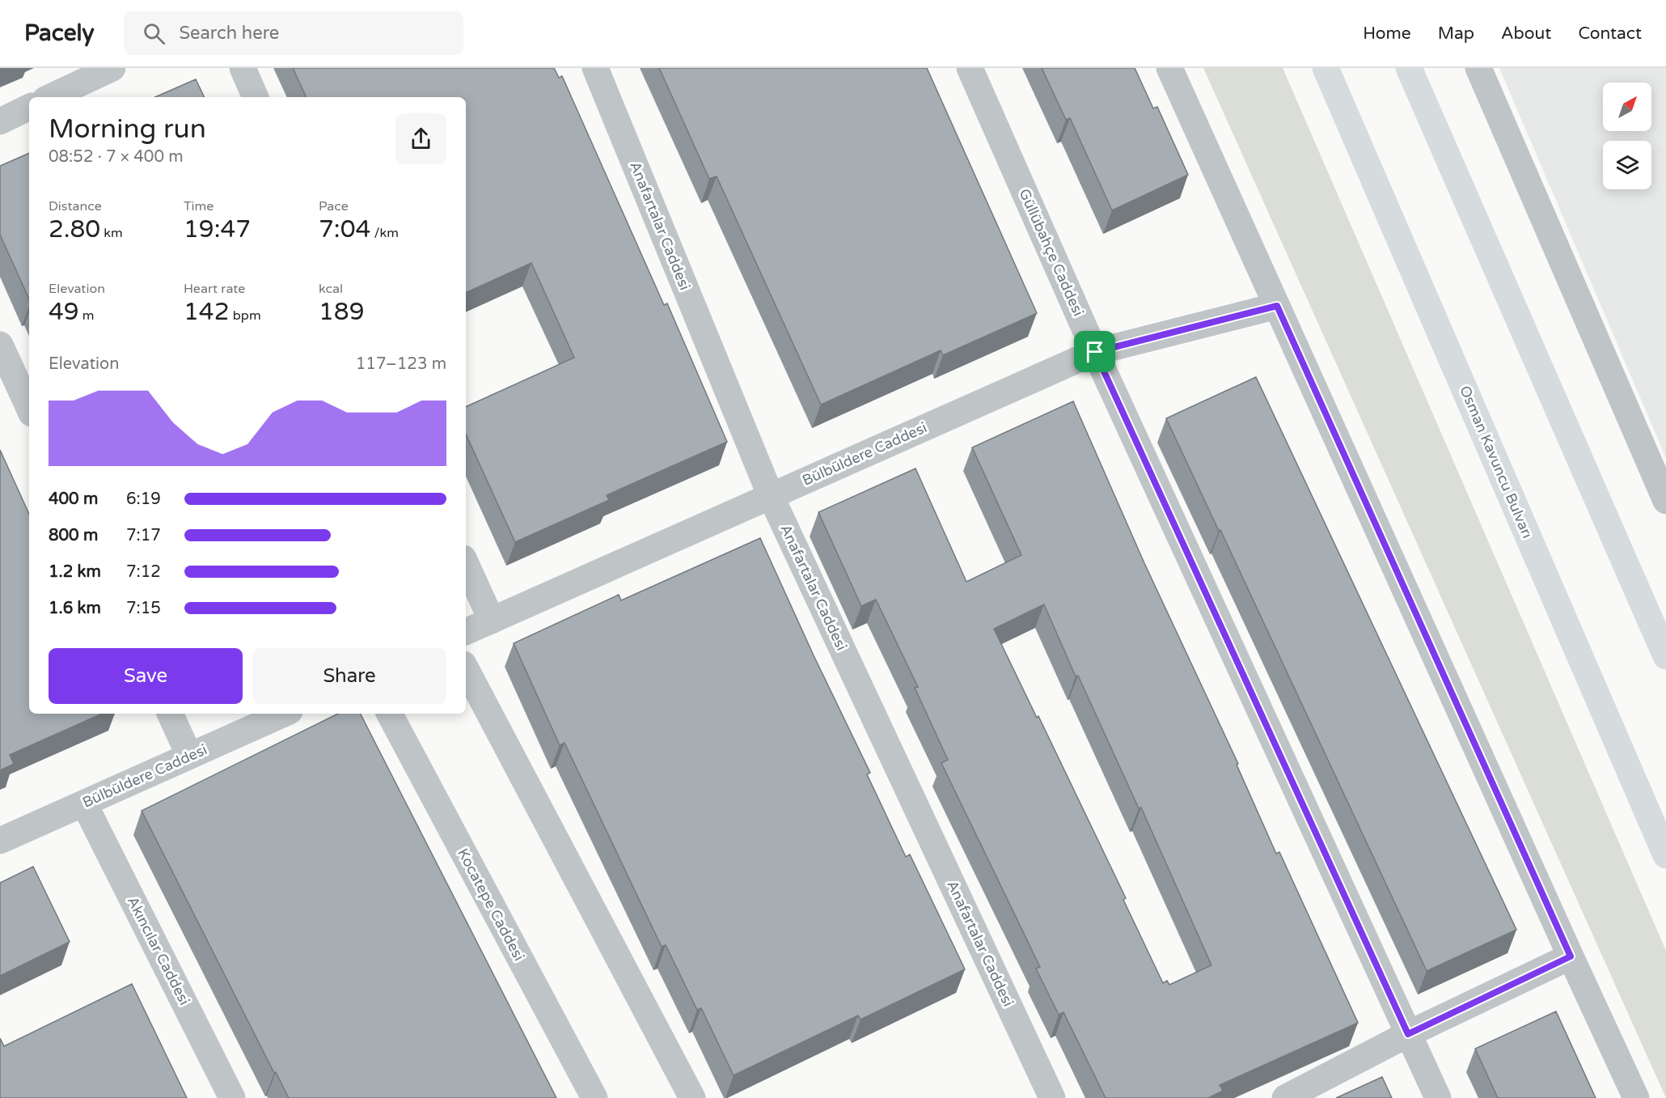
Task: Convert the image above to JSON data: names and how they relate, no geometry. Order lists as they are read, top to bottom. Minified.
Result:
{"streets":{"highway":["Osman Kavuncu Bulvarı"],"street":["Anafartalar Caddesi","Güllübahçe Caddesi","Bülbüldere Caddesi","Kocatepe Caddesi","Akıncılar Caddesi"]},"crossings":[["Anafartalar Caddesi","Bülbüldere Caddesi"],["Güllübahçe Caddesi","Bülbüldere Caddesi"],["Bülbüldere Caddesi","Akıncılar Caddesi"]],"north":"top right","page":{"header":"Pacely","search":"Search here","nav":["Home","Map","About","Contact"],"heading":["Morning run","08:52 · 7 × 400 m"],"stats":[["Distance","2.80 km"],["Time","19:47"],["Pace","7:04 /km"],["Elevation","49 m"],["Heart rate","142 bpm"],["kcal","189"]],"chart":["Elevation","117–123 m"],"list":[{"name":"400 m","note":"6:19"},{"name":"800 m","note":"7:17"},{"name":"1.2 km","note":"7:12"},{"name":"1.6 km","note":"7:15"}],"buttons":["Save","Share"]}}
